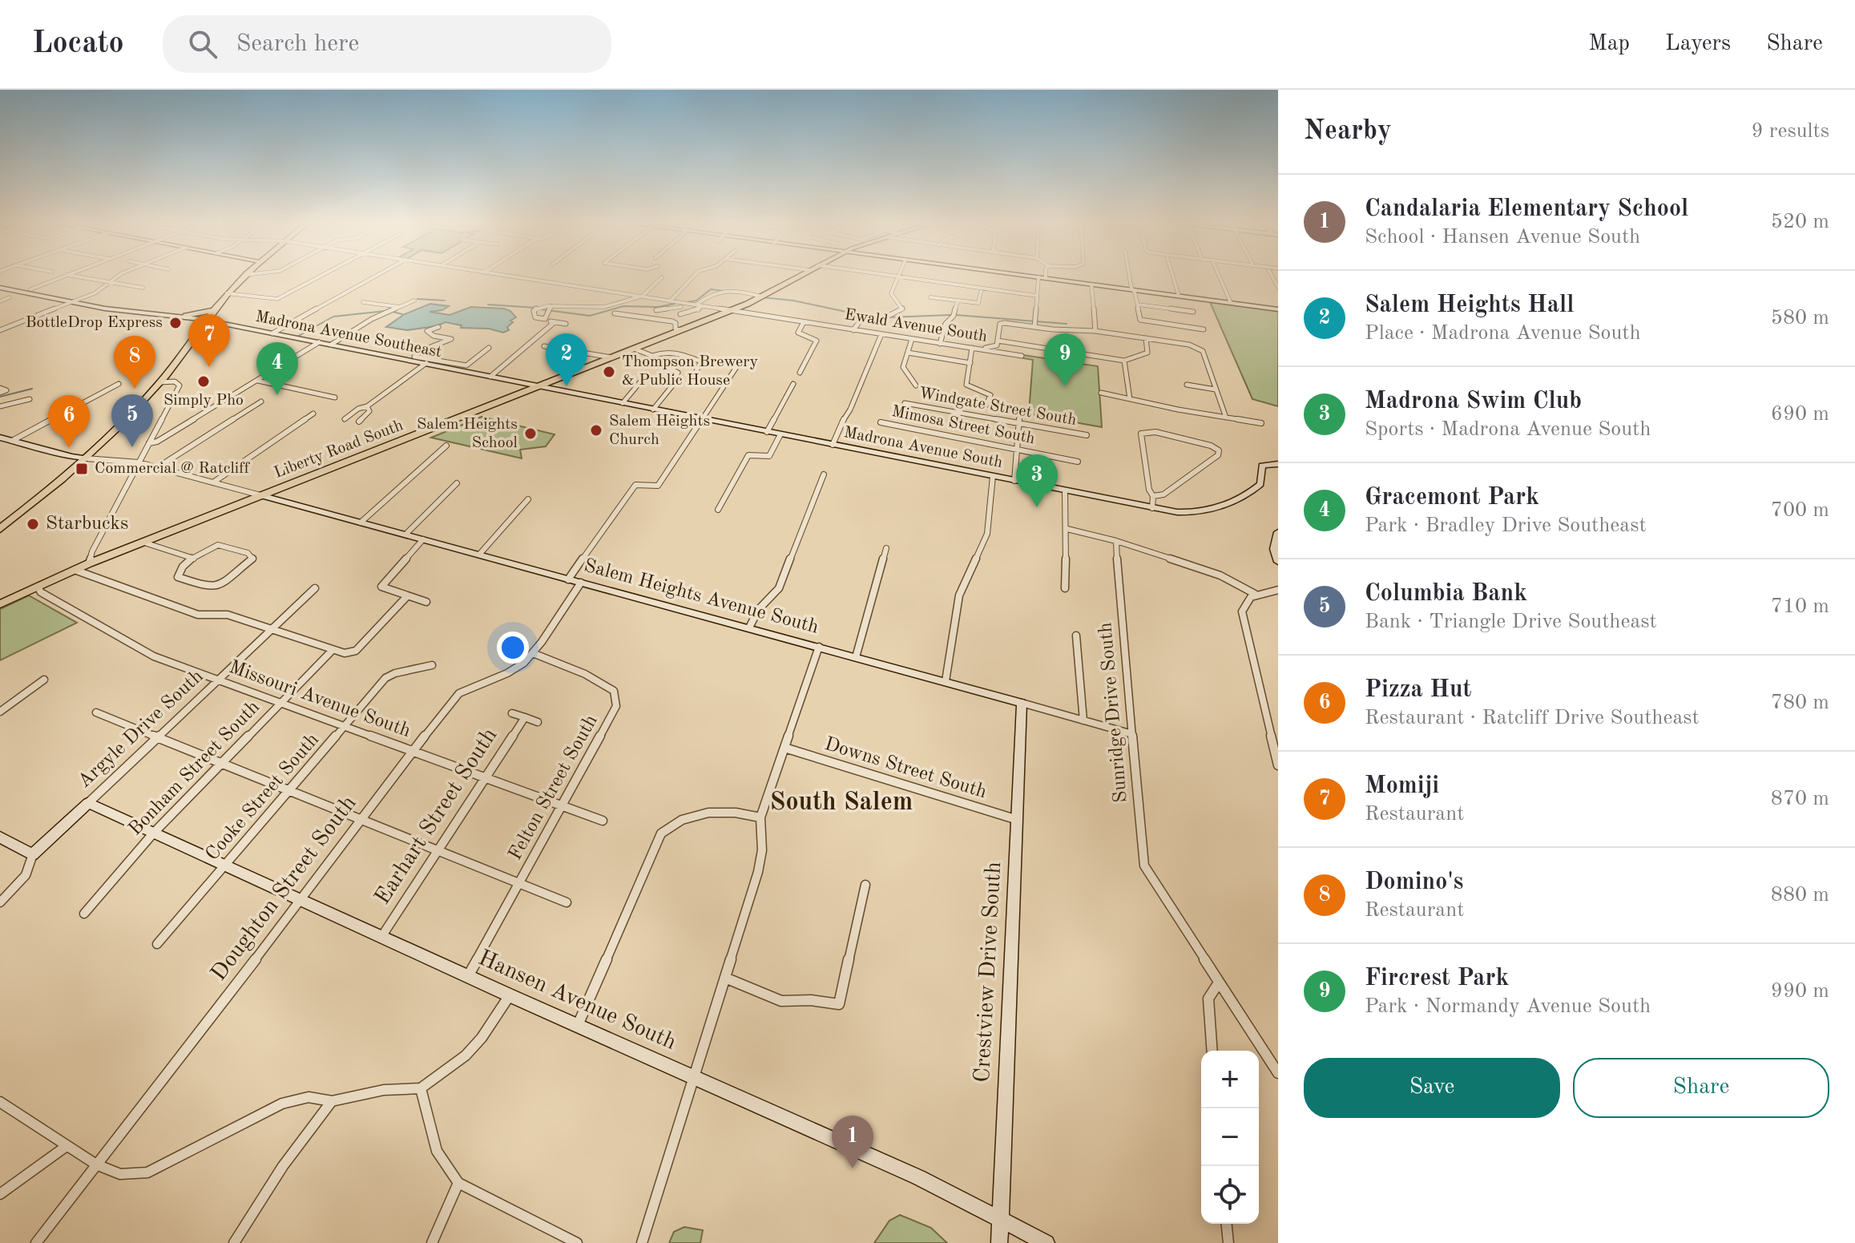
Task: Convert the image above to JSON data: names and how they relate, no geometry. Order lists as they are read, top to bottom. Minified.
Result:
{"streets":{"main road":["Liberty Road South"],"street":["Ewald Avenue South","Madrona Avenue Southeast","Windgate Street South","Mimosa Street South","Madrona Avenue South","Salem Heights Avenue South","Missouri Avenue South","Sunridge Drive South","Argyle Drive South","Bonham Street South","Downs Street South","Felton Street South","Cooke Street South","Earhart Street South","Doughton Street South","Crestview Drive South","Hansen Avenue South"]},"crossings":[["Ewald Avenue South","Liberty Road South"],["Madrona Avenue Southeast","Madrona Avenue South"],["Madrona Avenue Southeast","Liberty Road South"],["Madrona Avenue South","Liberty Road South"],["Liberty Road South","Salem Heights Avenue South"],["Liberty Road South","Missouri Avenue South"],["Salem Heights Avenue South","Sunridge Drive South"],["Salem Heights Avenue South","Doughton Street South"],["Salem Heights Avenue South","Crestview Drive South"],["Missouri Avenue South","Argyle Drive South"],["Missouri Avenue South","Bonham Street South"],["Missouri Avenue South","Felton Street South"],["Missouri Avenue South","Cooke Street South"],["Missouri Avenue South","Earhart Street South"],["Missouri Avenue South","Doughton Street South"],["Argyle Drive South","Hansen Avenue South"],["Bonham Street South","Hansen Avenue South"],["Downs Street South","Crestview Drive South"],["Felton Street South","Doughton Street South"],["Felton Street South","Hansen Avenue South"],["Cooke Street South","Hansen Avenue South"],["Earhart Street South","Hansen Avenue South"],["Doughton Street South","Hansen Avenue South"],["Crestview Drive South","Hansen Avenue South"]],"districts":["South Salem"],"places":{"other":["BottleDrop Express","Thompson Brewery & Public House","Simply Pho","Salem Heights Church","Salem Heights School","Starbucks"],"transit":["Commercial @ Ratcliff"]},"page":{"header":"Locato","search":"Search here","nav":["Map","Layers","Share"],"heading":["Nearby","9 results"],"list":[{"mark":"1","name":"Candalaria Elementary School","note":"School · Hansen Avenue South","value":"520 m"},{"mark":"2","name":"Salem Heights Hall","note":"Place · Madrona Avenue South","value":"580 m"},{"mark":"3","name":"Madrona Swim Club","note":"Sports · Madrona Avenue South","value":"690 m"},{"mark":"4","name":"Gracemont Park","note":"Park · Bradley Drive Southeast","value":"700 m"},{"mark":"5","name":"Columbia Bank","note":"Bank · Triangle Drive Southeast","value":"710 m"},{"mark":"6","name":"Pizza Hut","note":"Restaurant · Ratcliff Drive Southeast","value":"780 m"},{"mark":"7","name":"Momiji","note":"Restaurant","value":"870 m"},{"mark":"8","name":"Domino's","note":"Restaurant","value":"880 m"},{"mark":"9","name":"Fircrest Park","note":"Park · Normandy Avenue South","value":"990 m"}],"pins":["7","2","9","8","4","5","6","3","1"],"buttons":["Save","Share"],"map_buttons":["+","−"]}}
